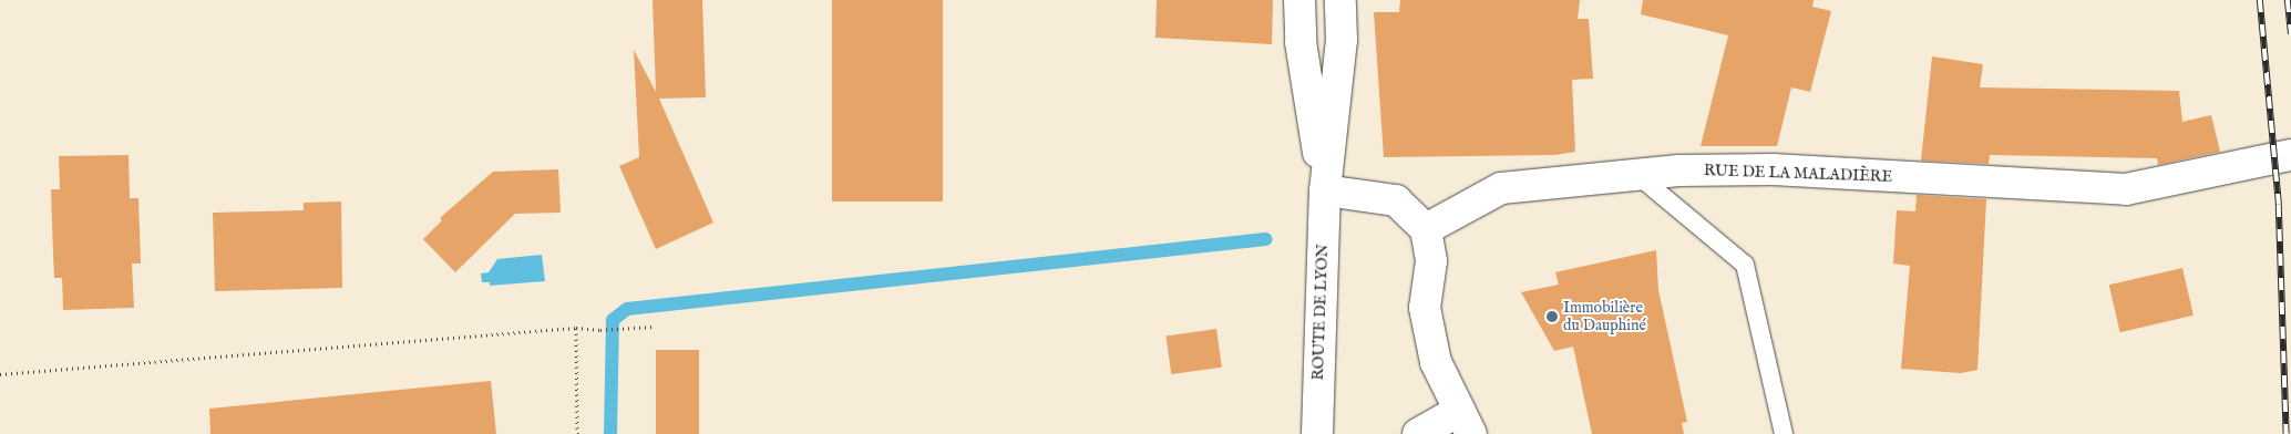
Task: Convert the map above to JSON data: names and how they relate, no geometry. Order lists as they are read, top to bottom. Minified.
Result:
{"streets":{"street":["RUE DE LA MALADIÈRE","ROUTE DE LYON"]},"places":["Immobilière du Dauphiné"]}
